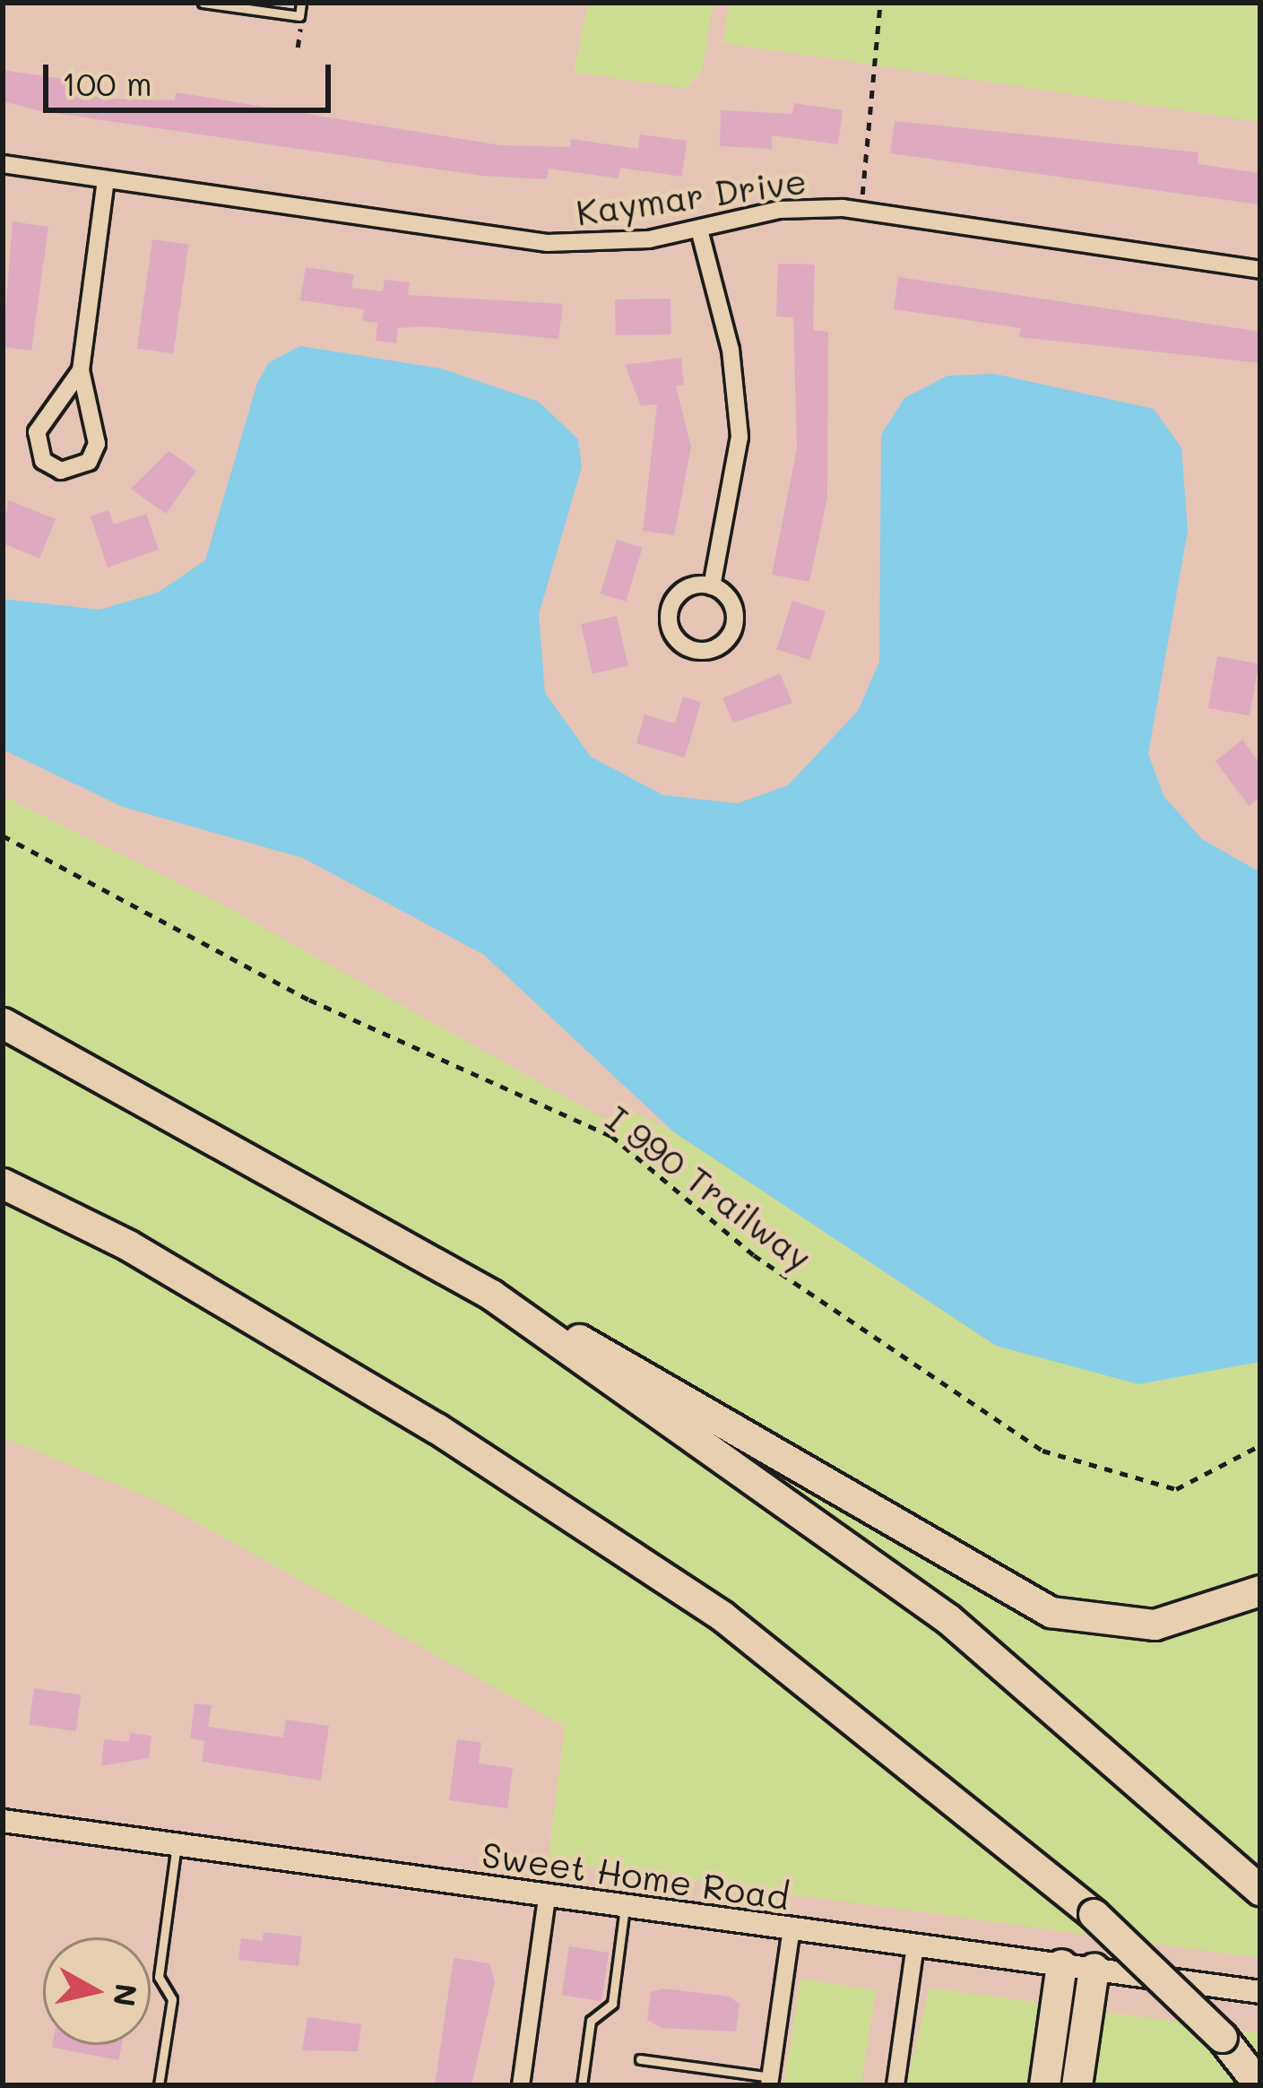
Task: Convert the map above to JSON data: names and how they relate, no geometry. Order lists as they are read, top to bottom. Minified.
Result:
{"streets":{"main road":["Sweet Home Road"],"street":["Kaymar Drive"],"path":["I 990 Trailway"]},"scale_bar":"100 m","north":"right"}
